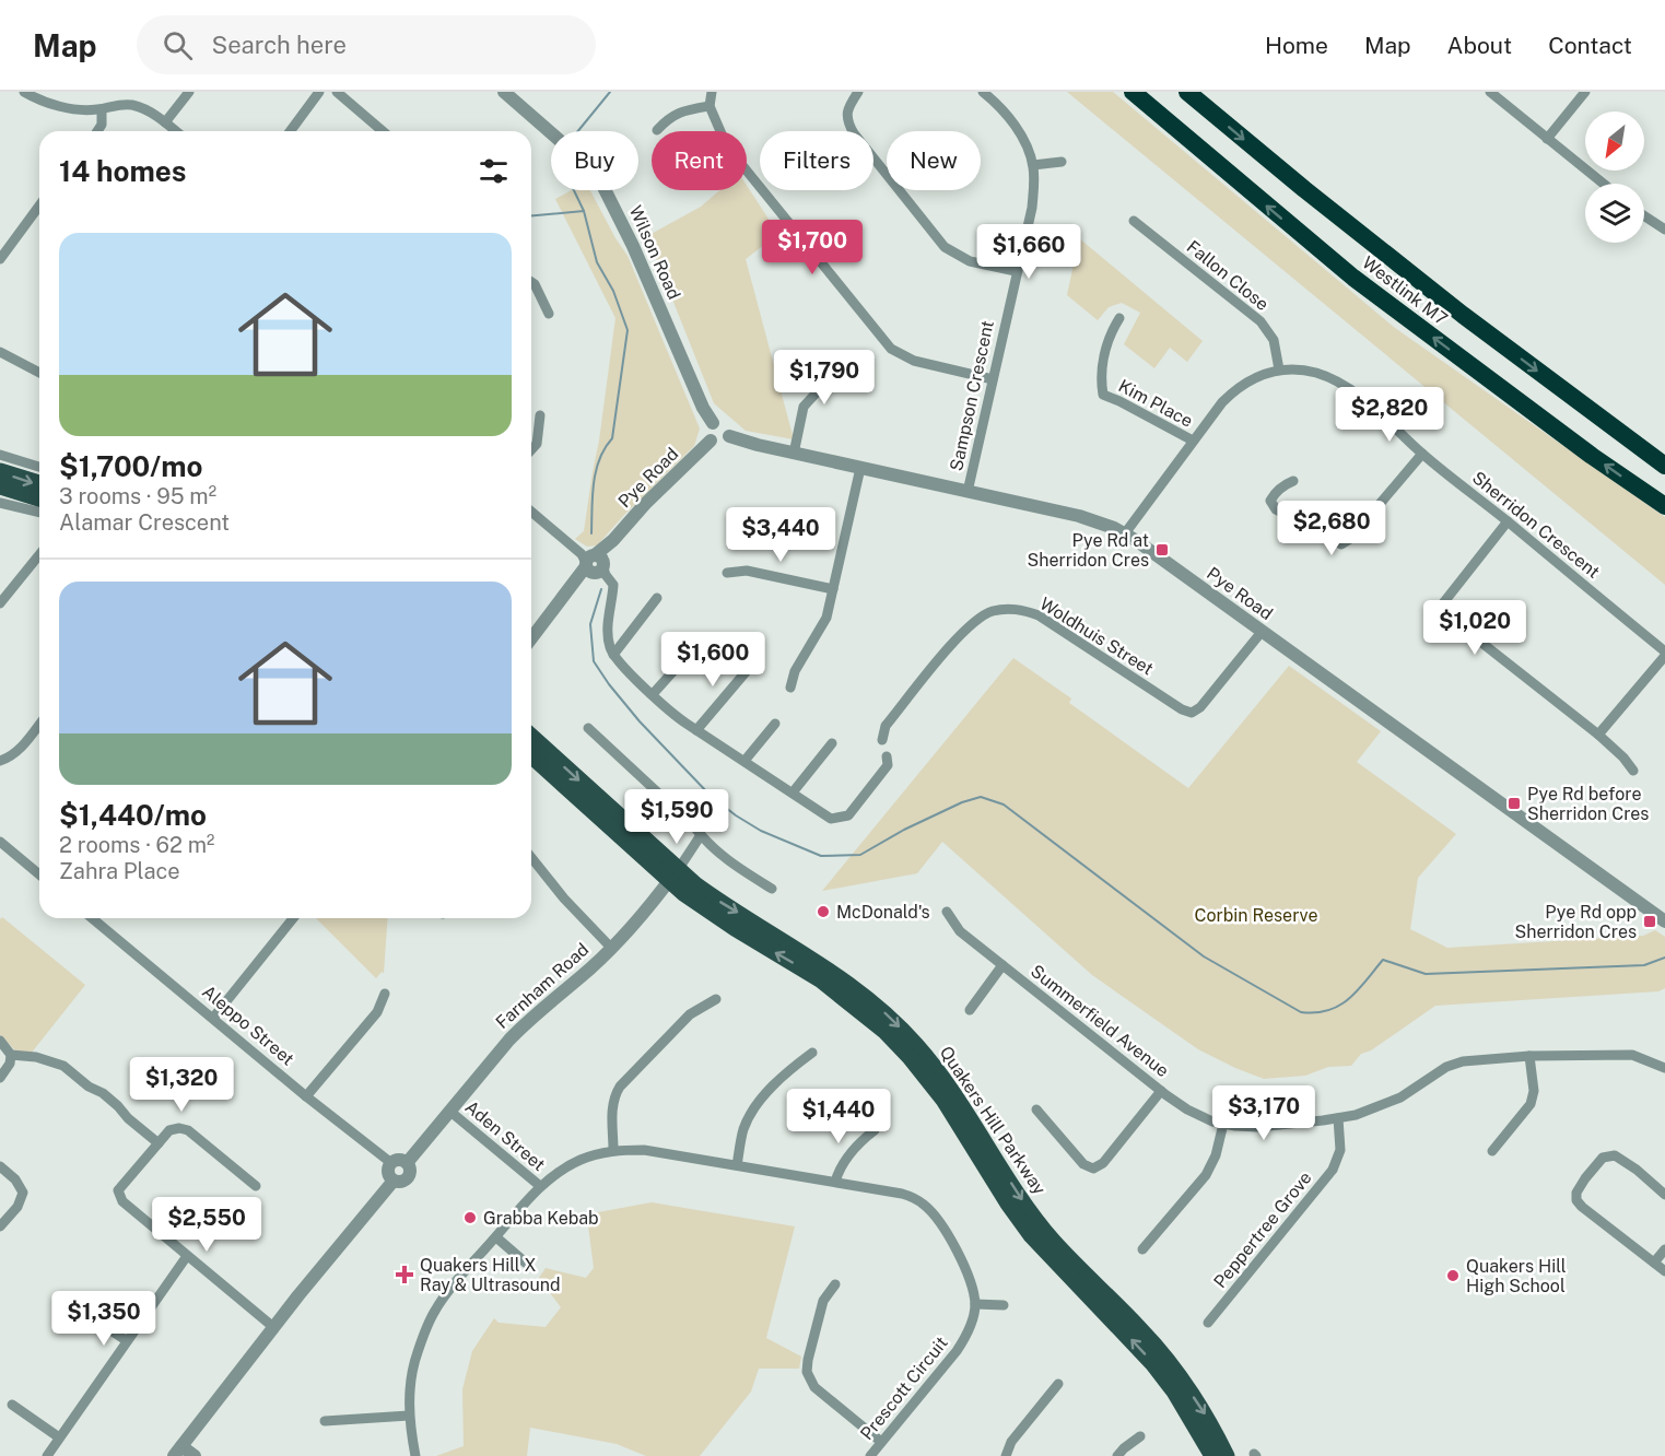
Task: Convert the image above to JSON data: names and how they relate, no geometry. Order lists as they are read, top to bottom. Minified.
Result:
{"streets":{"highway":["Westlink M7"],"main road":["Quakers Hill Parkway"],"street":["Wilson Road","Fallon Close","Sampson Crescent","Kim Place","Pye Road","Sherridon Crescent","Woldhuis Street","Farnham Road","Summerfield Avenue","Aleppo Street","Aden Street","Peppertree Grove","Prescott Circuit"]},"crossings":[["Wilson Road","Pye Road"],["Fallon Close","Sherridon Crescent"],["Sampson Crescent","Pye Road"],["Kim Place","Sherridon Crescent"],["Pye Road","Sherridon Crescent"],["Pye Road","Woldhuis Street"],["Farnham Road","Aleppo Street"],["Farnham Road","Quakers Hill Parkway"],["Farnham Road","Aden Street"],["Summerfield Avenue","Peppertree Grove"]],"parks":["Corbin Reserve"],"places":{"transit":["Pye Rd at Sherridon Cres","Pye Rd before Sherridon Cres","Pye Rd opp Sherridon Cres"],"other":["McDonald's","Grabba Kebab","Quakers Hill High School"],"health":["Quakers Hill X Ray & Ultrasound"]},"north":"bottom left","page":{"header":"Map","search":"Search here","nav":["Home","Map","About","Contact"],"chip":["Buy","Rent","Filters","New"],"heading":"14 homes","list":[{"name":"$1,700/mo","note":"3 rooms · 95 m² · Alamar Crescent"},{"name":"$1,440/mo","note":"2 rooms · 62 m² · Zahra Place"}],"price":["$1,700","$1,660","$1,790","$2,820","$2,680","$3,440","$1,020","$1,600","$1,590","$1,320","$3,170","$1,440","$2,550","$1,350"]}}
